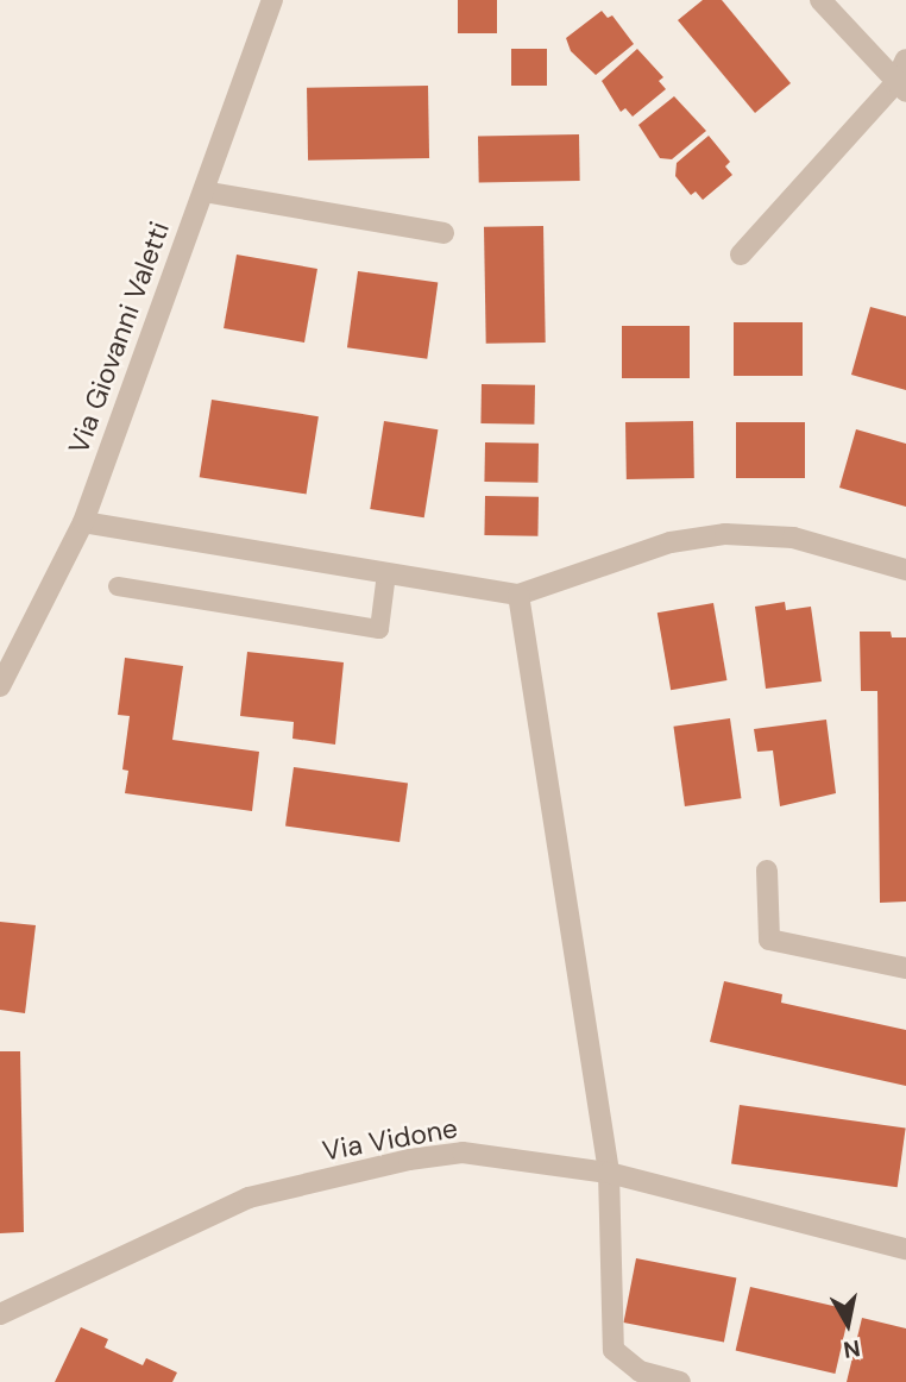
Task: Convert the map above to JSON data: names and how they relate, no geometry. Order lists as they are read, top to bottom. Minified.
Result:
{"streets":{"street":["Via Giovanni Valetti","Via Vidone"]},"north":"bottom"}
